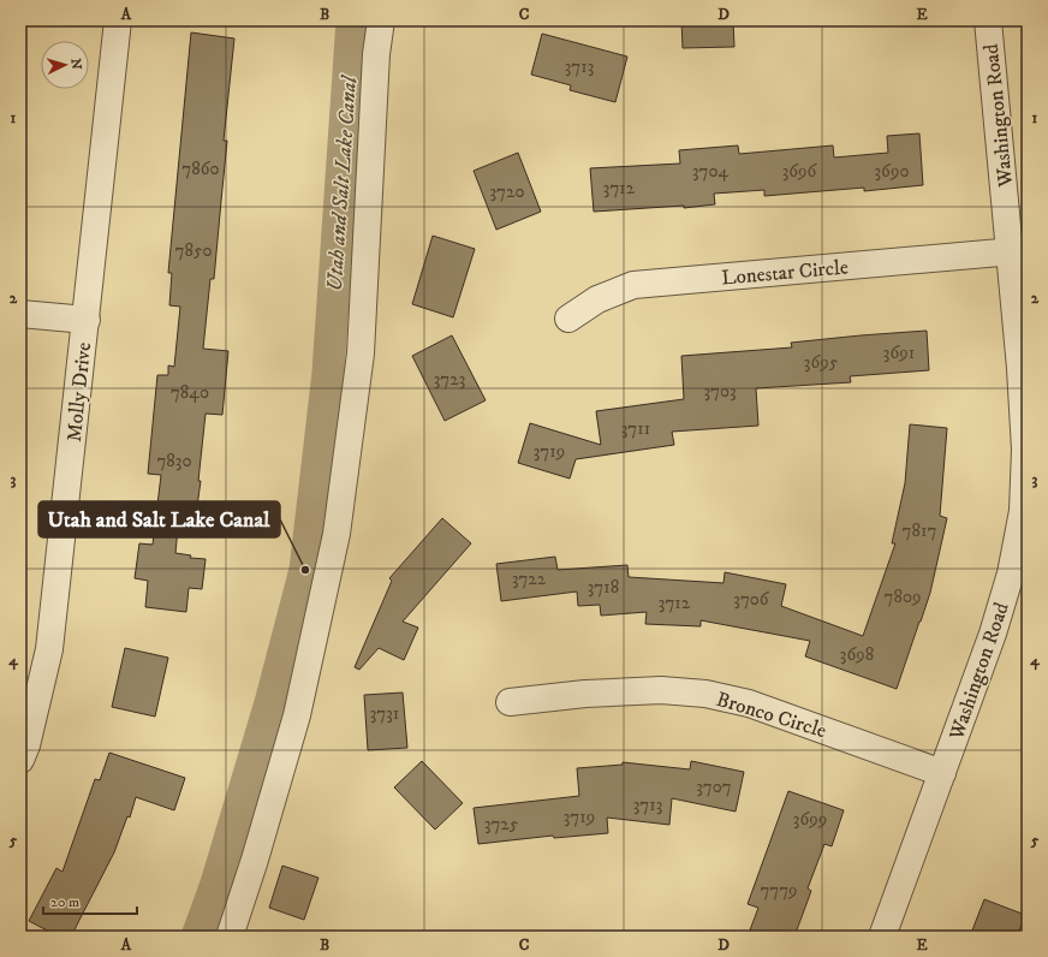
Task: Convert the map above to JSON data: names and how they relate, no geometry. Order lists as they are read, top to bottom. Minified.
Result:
{"streets":{"street":["Washington Road","Lonestar Circle","Molly Drive","Bronco Circle"]},"crossings":[["Washington Road","Lonestar Circle"],["Washington Road","Bronco Circle"]],"water":["Utah and Salt Lake Canal"],"places":["Utah and Salt Lake Canal"],"house_numbers":["3713","7860","3704","3696","3690","3712","3720","7850","3691","3695","3723","3703","7840","3711","3719","7830","7817","3722","3718","7809","3706","3712","3698","3731","3707","3713","3719","3699","3725","7779"],"scale_bar":"20 m","north":"right","grid":{"columns":["A","B","C","D","E"],"rows":["1","2","3","4","5"]}}
